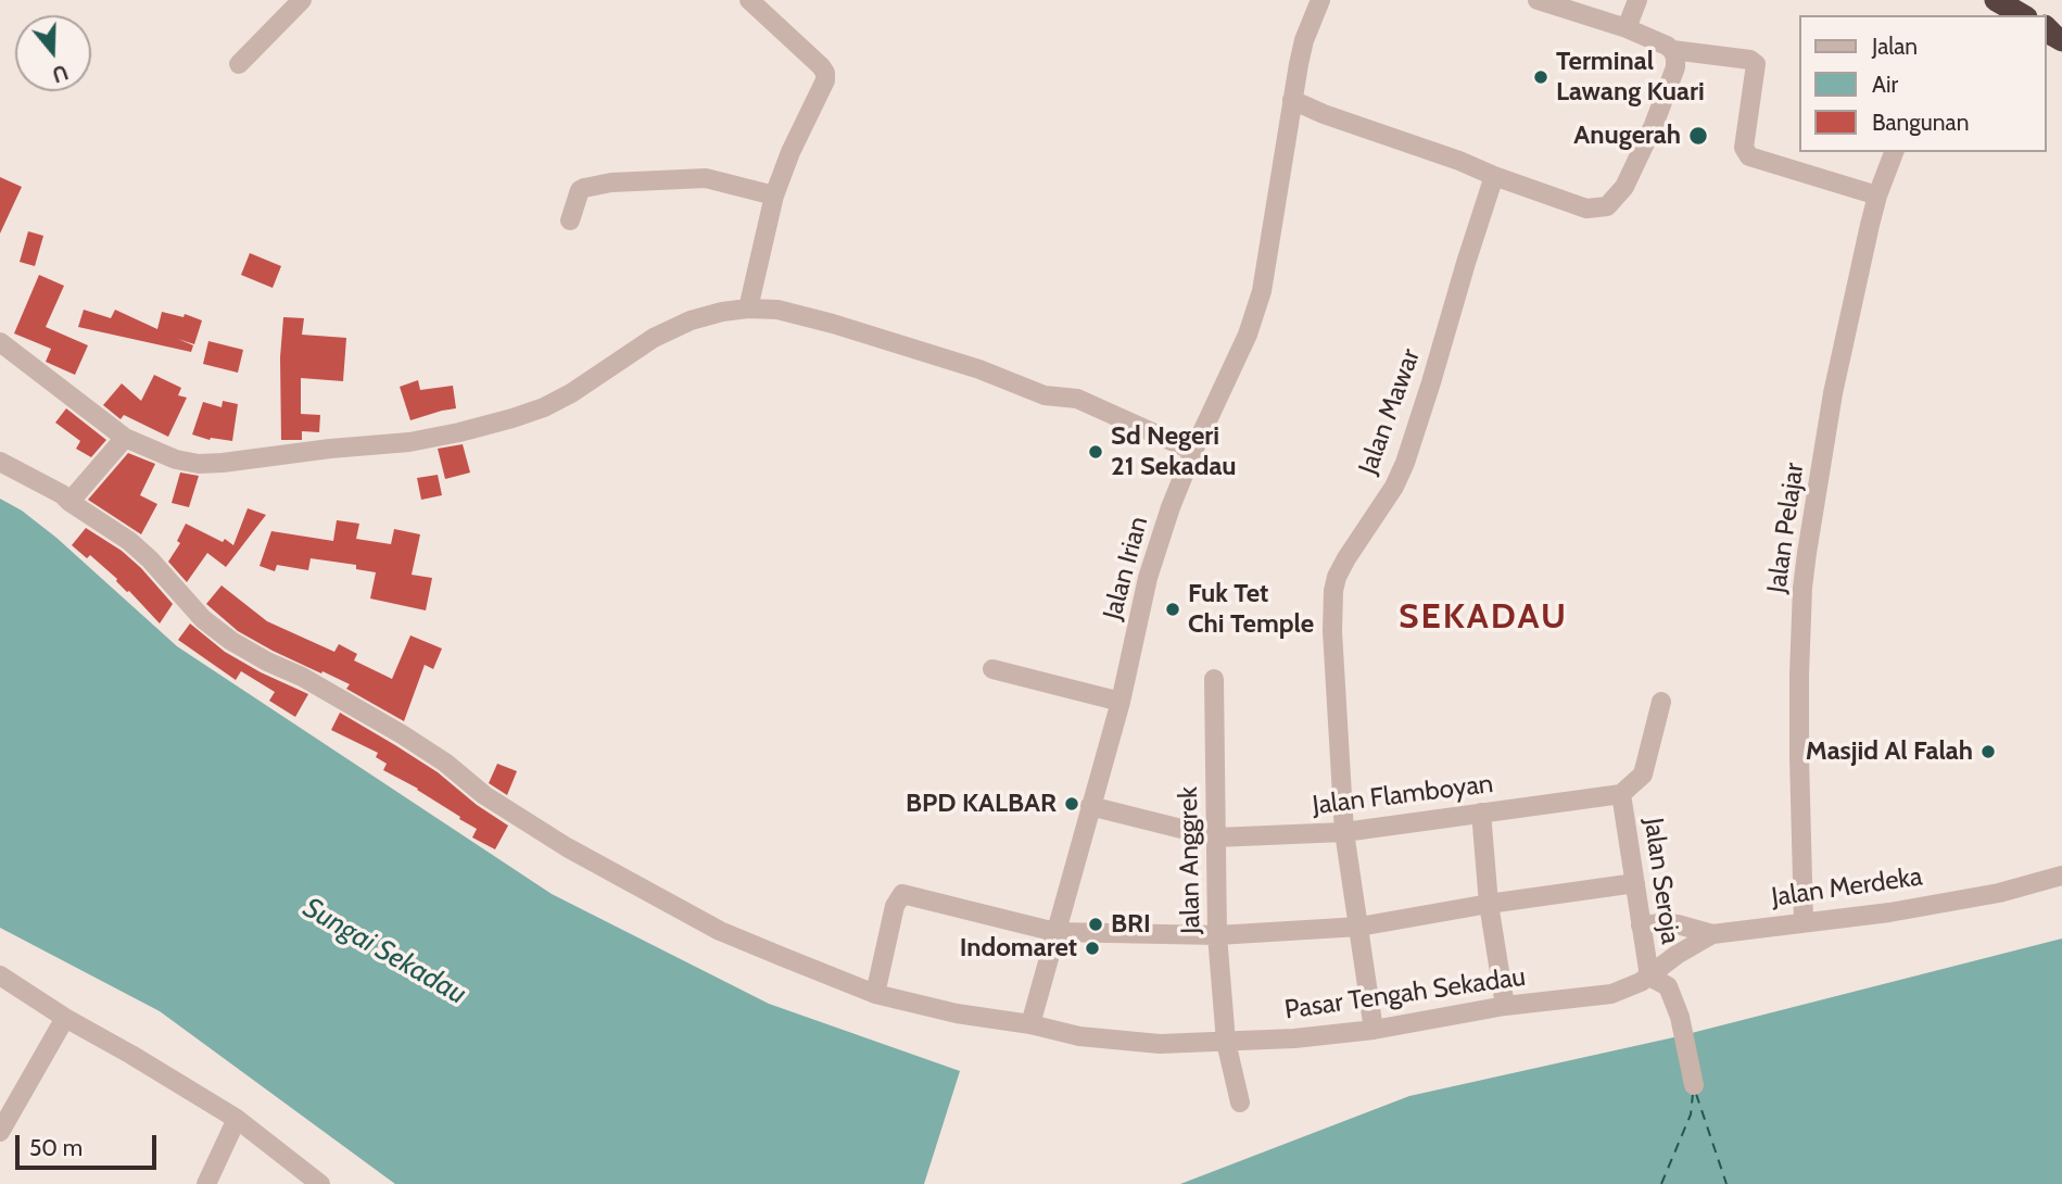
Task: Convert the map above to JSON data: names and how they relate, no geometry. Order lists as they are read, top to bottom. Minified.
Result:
{"streets":{"street":["Jalan Mawar","Jalan Pelajar","Jalan Irian","Jalan Flamboyan","Jalan Anggrek","Jalan Seroja","Jalan Merdeka","Pasar Tengah Sekadau"]},"crossings":[["Jalan Mawar","Jalan Flamboyan"],["Jalan Mawar","Pasar Tengah Sekadau"],["Jalan Pelajar","Jalan Merdeka"],["Jalan Irian","Jalan Flamboyan"],["Jalan Irian","Pasar Tengah Sekadau"],["Jalan Flamboyan","Jalan Anggrek"],["Jalan Flamboyan","Jalan Seroja"],["Jalan Anggrek","Pasar Tengah Sekadau"],["Jalan Seroja","Jalan Merdeka"],["Jalan Seroja","Pasar Tengah Sekadau"],["Jalan Merdeka","Pasar Tengah Sekadau"]],"districts":["SEKADAU"],"water":["Sungai Sekadau"],"places":["Terminal Lawang Kuari","Anugerah","Sd Negeri 21 Sekadau","Fuk Tet Chi Temple","Masjid Al Falah","BPD KALBAR","BRI","Indomaret"],"legend":["Jalan","Air","Bangunan"],"scale_bar":"50 m","north":"bottom"}
